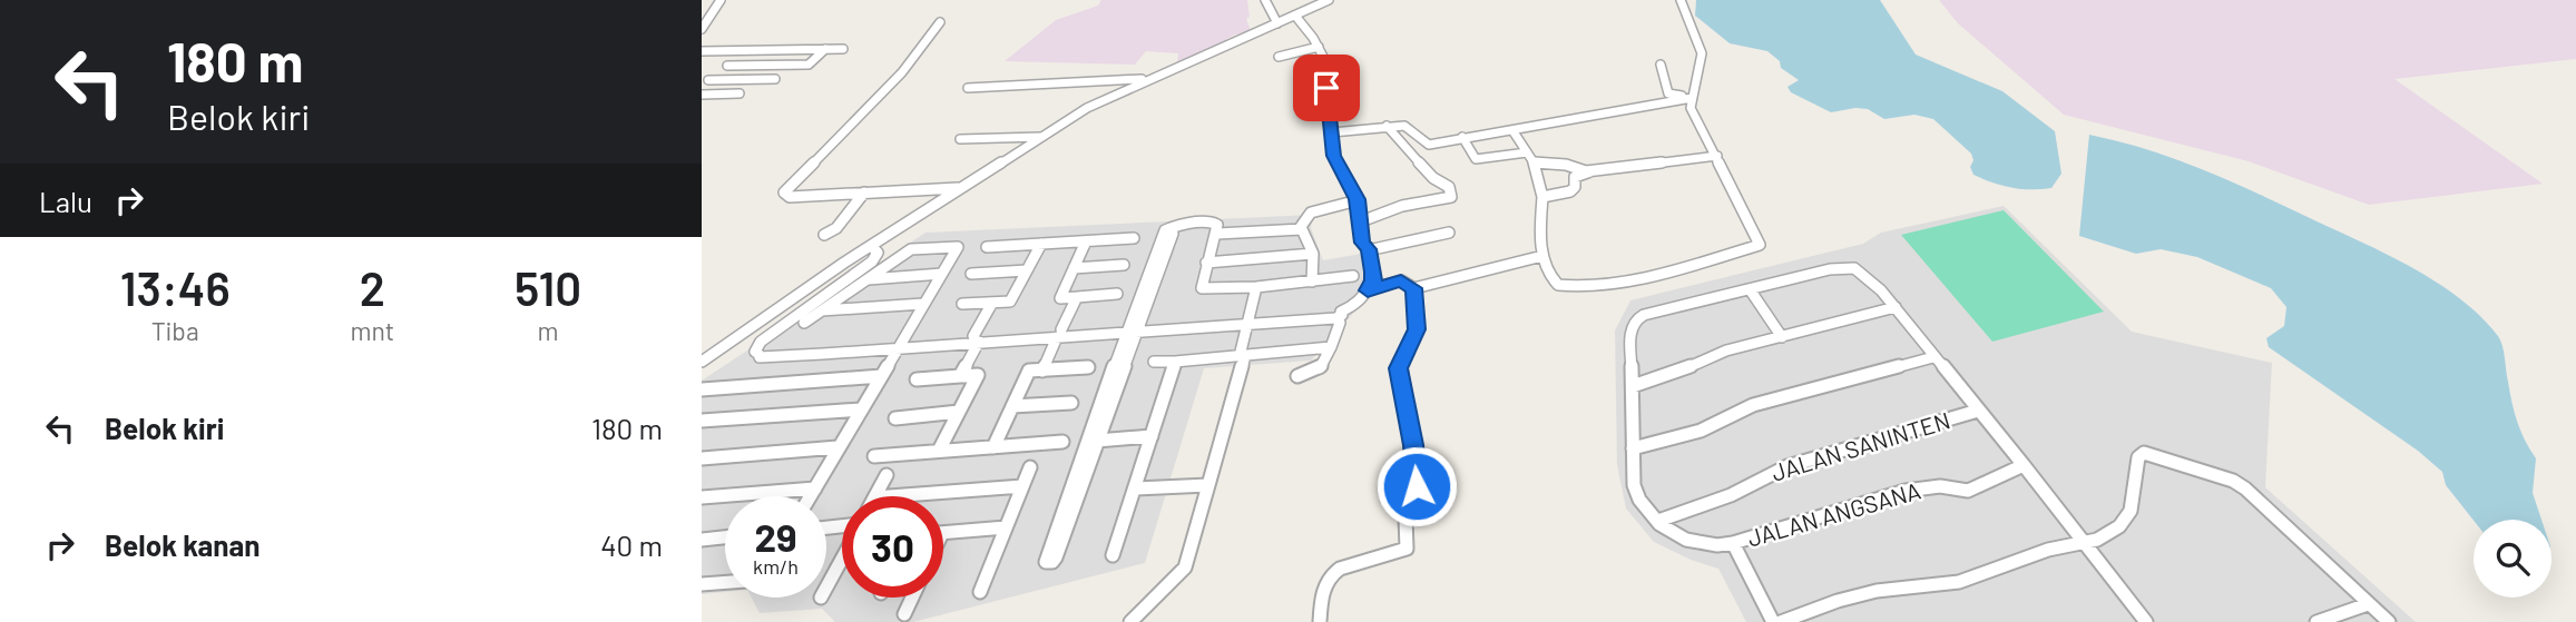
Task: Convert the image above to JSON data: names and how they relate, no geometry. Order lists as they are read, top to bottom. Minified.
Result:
{"streets":{"street":["JALAN SANINTEN","JALAN ANGSANA"]},"crossings":[["JALAN SANINTEN","JALAN ANGSANA"]],"page":{"turn":["180 m","Belok kiri"],"then":"Lalu","eta":["13:46","Tiba","2","mnt","510","m"],"list":[{"name":"Belok kiri","value":"180 m"},{"name":"Belok kanan","value":"40 m"}],"speed":"29 km/h","limit":"30"}}
